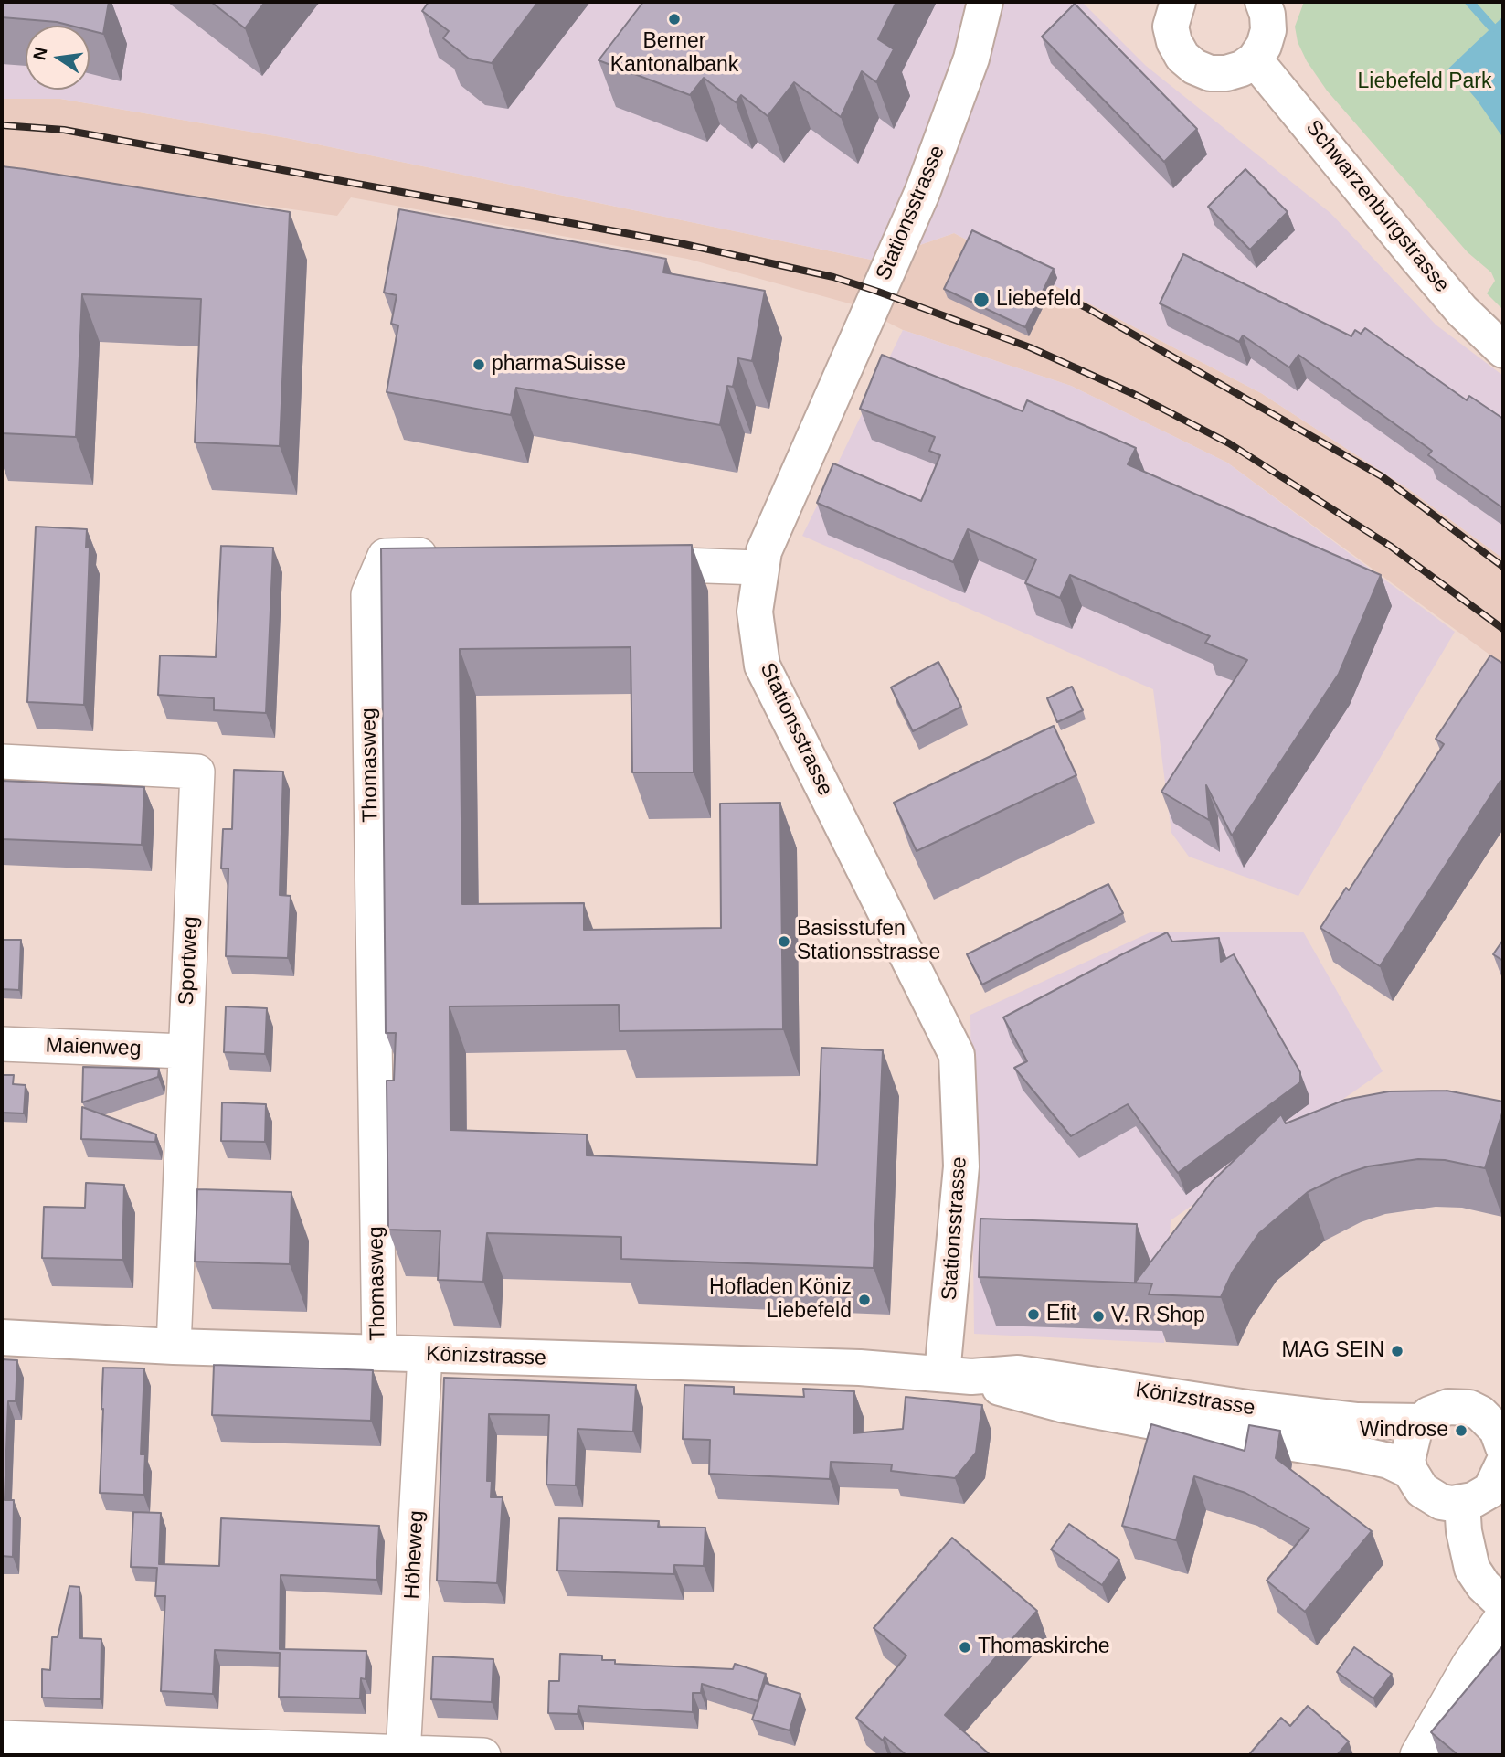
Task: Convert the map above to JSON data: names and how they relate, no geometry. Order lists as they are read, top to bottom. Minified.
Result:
{"streets":{"main road":["Schwarzenburgstrasse","Stationsstrasse","Könizstrasse"],"street":["Thomasweg","Sportweg","Maienweg","Höheweg"]},"crossings":[["Stationsstrasse","Könizstrasse"],["Thomasweg","Könizstrasse"],["Sportweg","Maienweg"],["Sportweg","Könizstrasse"],["Könizstrasse","Höheweg"]],"parks":["Liebefeld Park"],"places":["Berner Kantonalbank","Liebefeld","pharmaSuisse","Basisstufen Stationsstrasse","Hofladen Köniz Liebefeld","Efit","V. R Shop","MAG SEIN","Windrose","Thomaskirche"],"north":"left"}
